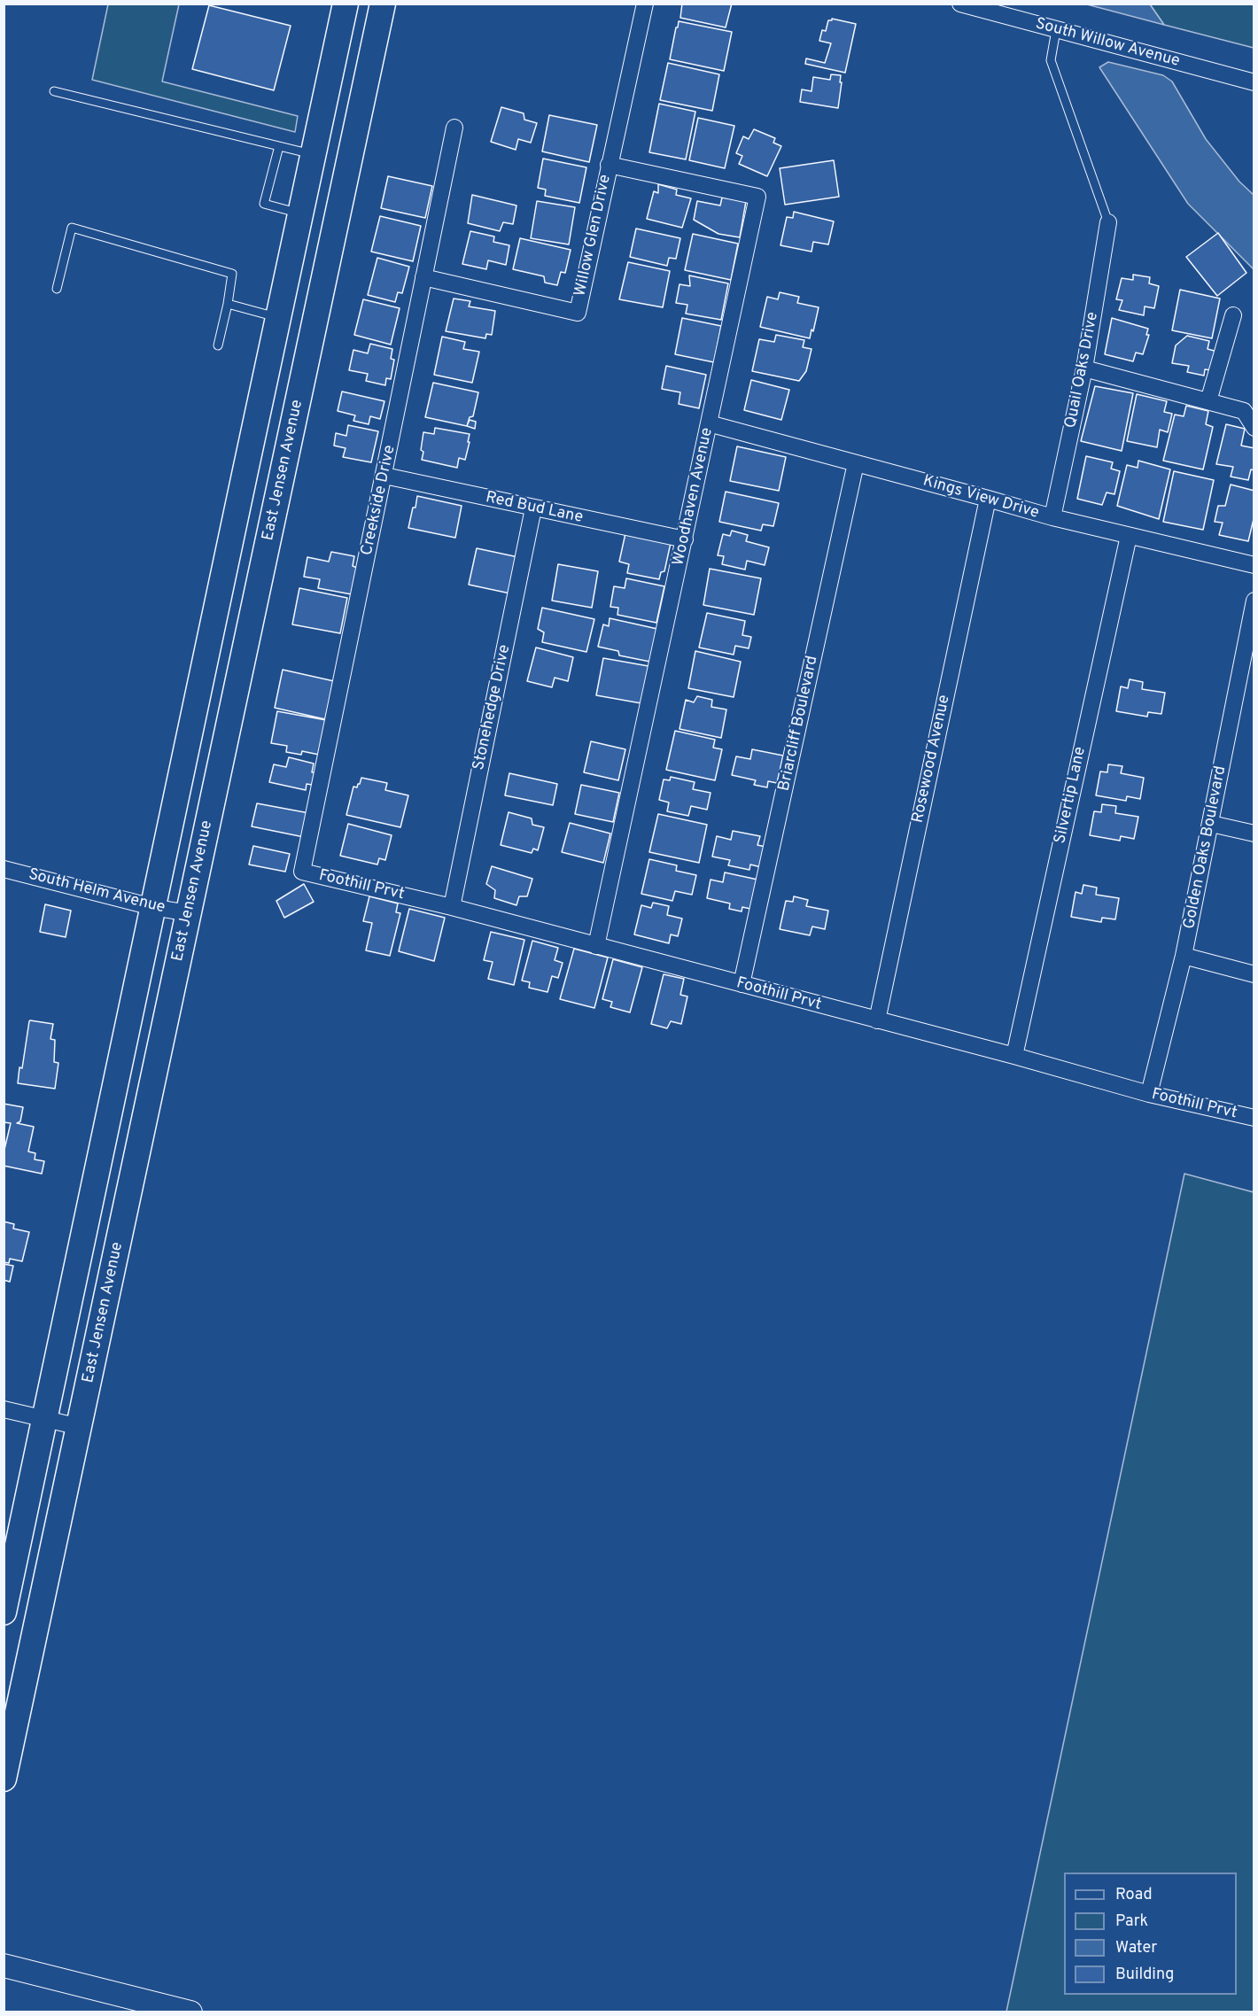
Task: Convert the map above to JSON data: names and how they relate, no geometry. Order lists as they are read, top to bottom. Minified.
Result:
{"streets":{"main road":["East Jensen Avenue"],"street":["South Willow Avenue","Willow Glen Drive","Quail Oaks Drive","Woodhaven Avenue","Kings View Drive","Creekside Drive","Red Bud Lane","Stonehedge Drive","Briarcliff Boulevard","Rosewood Avenue","Silvertip Lane","Golden Oaks Boulevard","Foothill Prvt","South Helm Avenue"]},"crossings":[["Willow Glen Drive","Woodhaven Avenue"],["Willow Glen Drive","Creekside Drive"],["Quail Oaks Drive","Kings View Drive"],["East Jensen Avenue","South Helm Avenue"],["Woodhaven Avenue","Kings View Drive"],["Woodhaven Avenue","Red Bud Lane"],["Woodhaven Avenue","Foothill Prvt"],["Kings View Drive","Briarcliff Boulevard"],["Kings View Drive","Rosewood Avenue"],["Kings View Drive","Silvertip Lane"],["Creekside Drive","Red Bud Lane"],["Creekside Drive","Foothill Prvt"],["Red Bud Lane","Stonehedge Drive"],["Stonehedge Drive","Foothill Prvt"],["Briarcliff Boulevard","Foothill Prvt"],["Rosewood Avenue","Foothill Prvt"],["Silvertip Lane","Foothill Prvt"],["Golden Oaks Boulevard","Foothill Prvt"]],"legend":["Road","Park","Water","Building"]}
